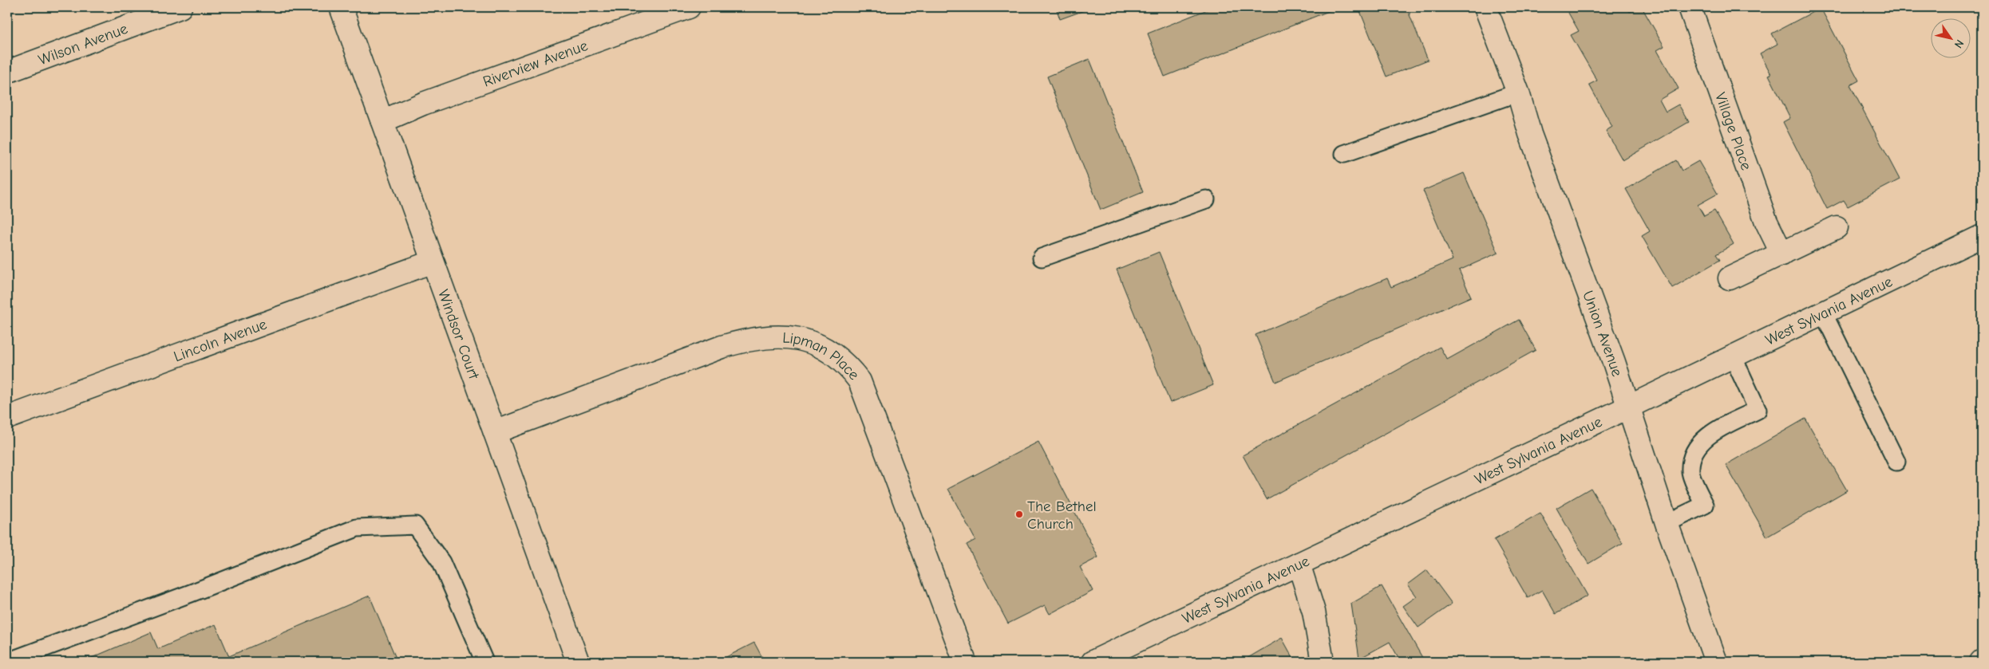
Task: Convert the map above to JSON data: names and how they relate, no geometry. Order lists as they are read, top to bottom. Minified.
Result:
{"streets":{"street":["Wilson Avenue","Riverview Avenue","Village Place","West Sylvania Avenue","Union Avenue","Windsor Court","Lincoln Avenue","Lipman Place"]},"crossings":[["Riverview Avenue","Windsor Court"],["West Sylvania Avenue","Union Avenue"],["Windsor Court","Lincoln Avenue"],["Windsor Court","Lipman Place"]],"places":["The Bethel Church"],"north":"bottom right"}
